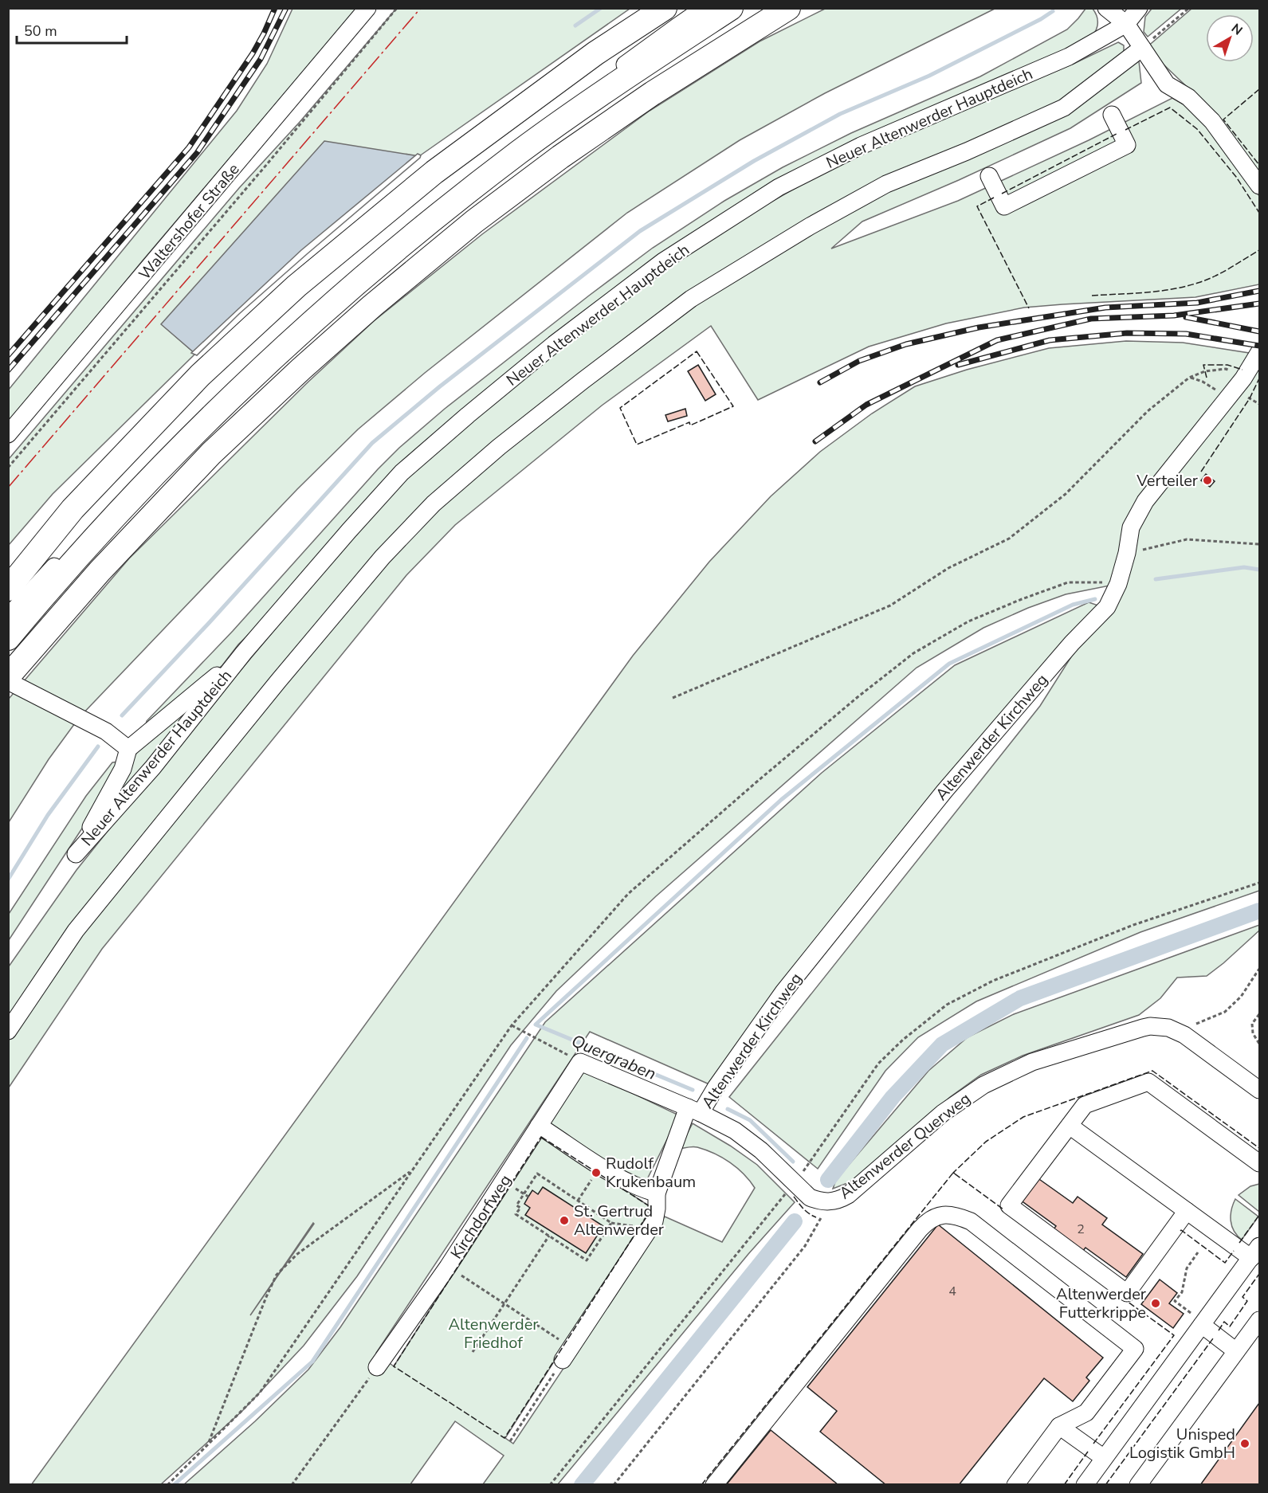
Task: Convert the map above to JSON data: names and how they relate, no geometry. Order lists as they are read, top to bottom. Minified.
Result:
{"streets":{"street":["Neuer Altenwerder Hauptdeich","Waltershofer Straße","Altenwerder Kirchweg","Altenwerder Querweg","Kirchdorfweg"]},"crossings":[["Altenwerder Kirchweg","Altenwerder Querweg"],["Altenwerder Querweg","Kirchdorfweg"]],"water":["Quergraben"],"parks":["Altenwerder Friedhof"],"places":["Verteiler","Rudolf Krukenbaum","St. Gertrud Altenwerder","Altenwerder Futterkrippe","Unisped Logistik GmbH"],"house_numbers":["2","4"],"scale_bar":"50 m","north":"top right"}
